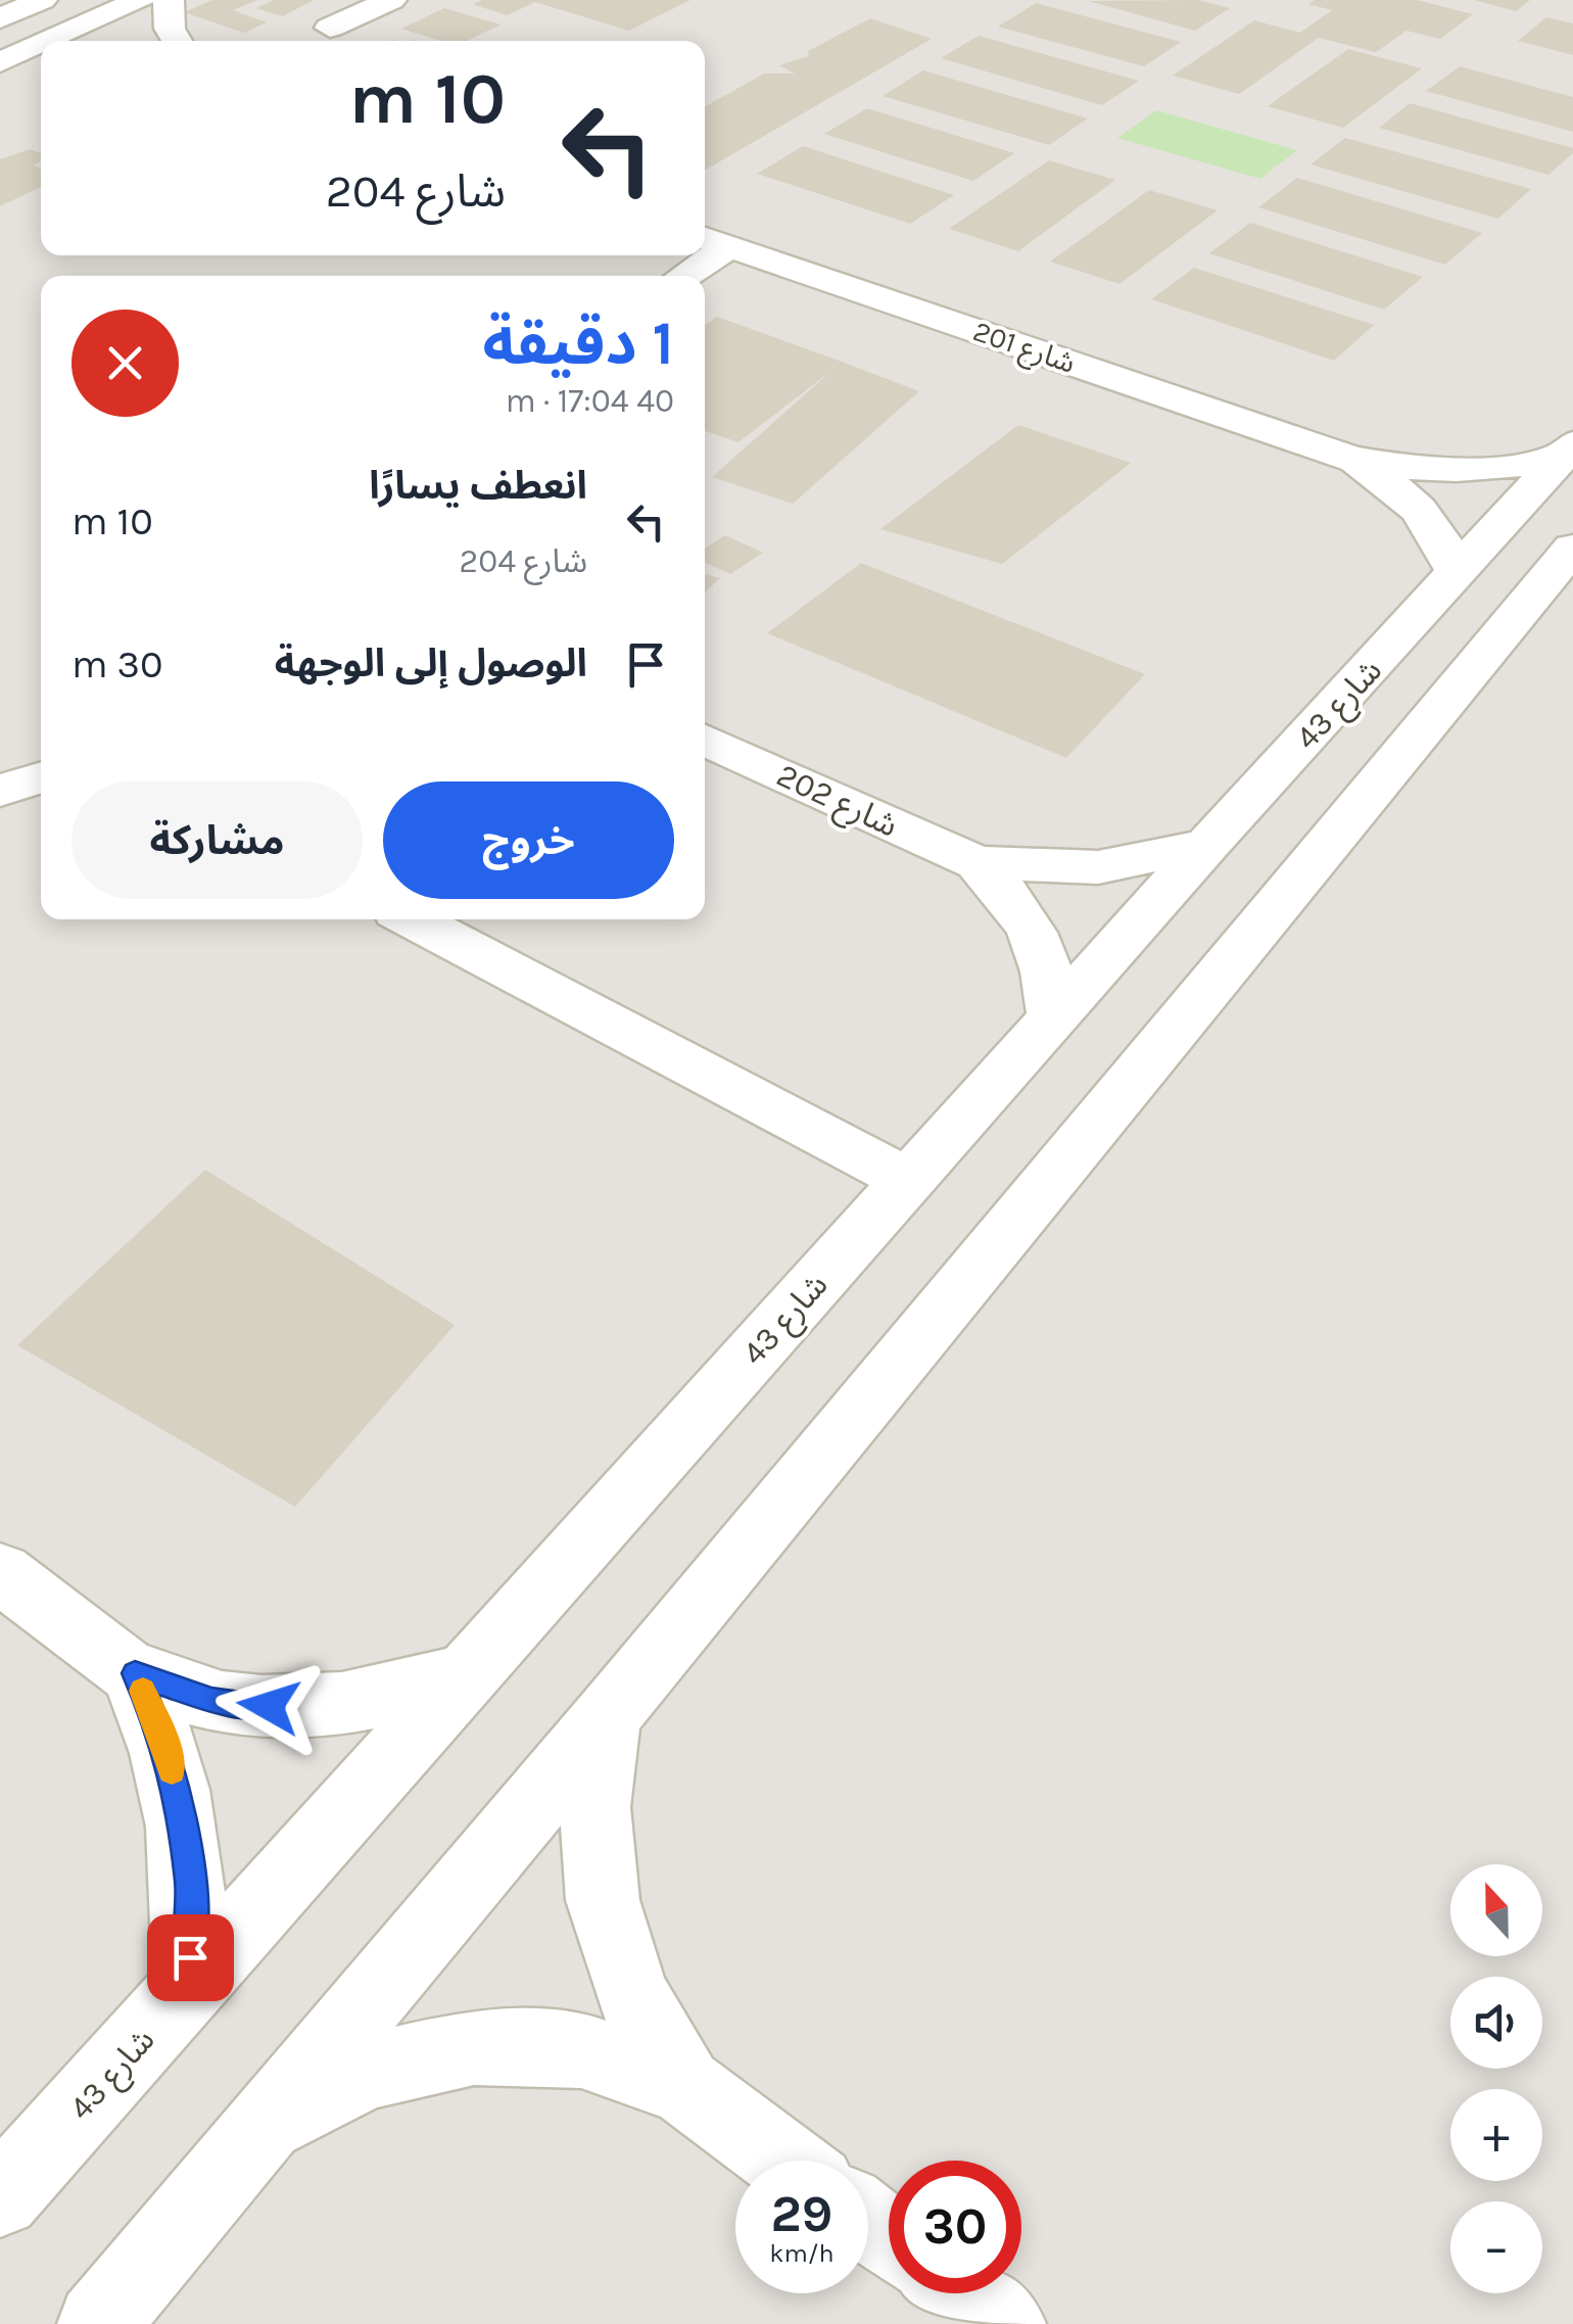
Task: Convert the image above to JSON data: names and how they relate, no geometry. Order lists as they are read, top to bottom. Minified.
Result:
{"streets":{"street":["شارع 201","شارع 43","شارع 202"]},"crossings":[["شارع 201","شارع 43"],["شارع 43","شارع 202"]],"north":"top","page":{"turn":["10 m","شارع 204"],"heading":["1 دقيقة","40 m · 17:04"],"list":[{"name":"انعطف يسارًا","note":"شارع 204","value":"10 m"},{"name":"الوصول إلى الوجهة","value":"30 m"}],"buttons":["خروج","مشاركة"],"map_buttons":["+","−"],"speed":"29 km/h","limit":"30"}}
